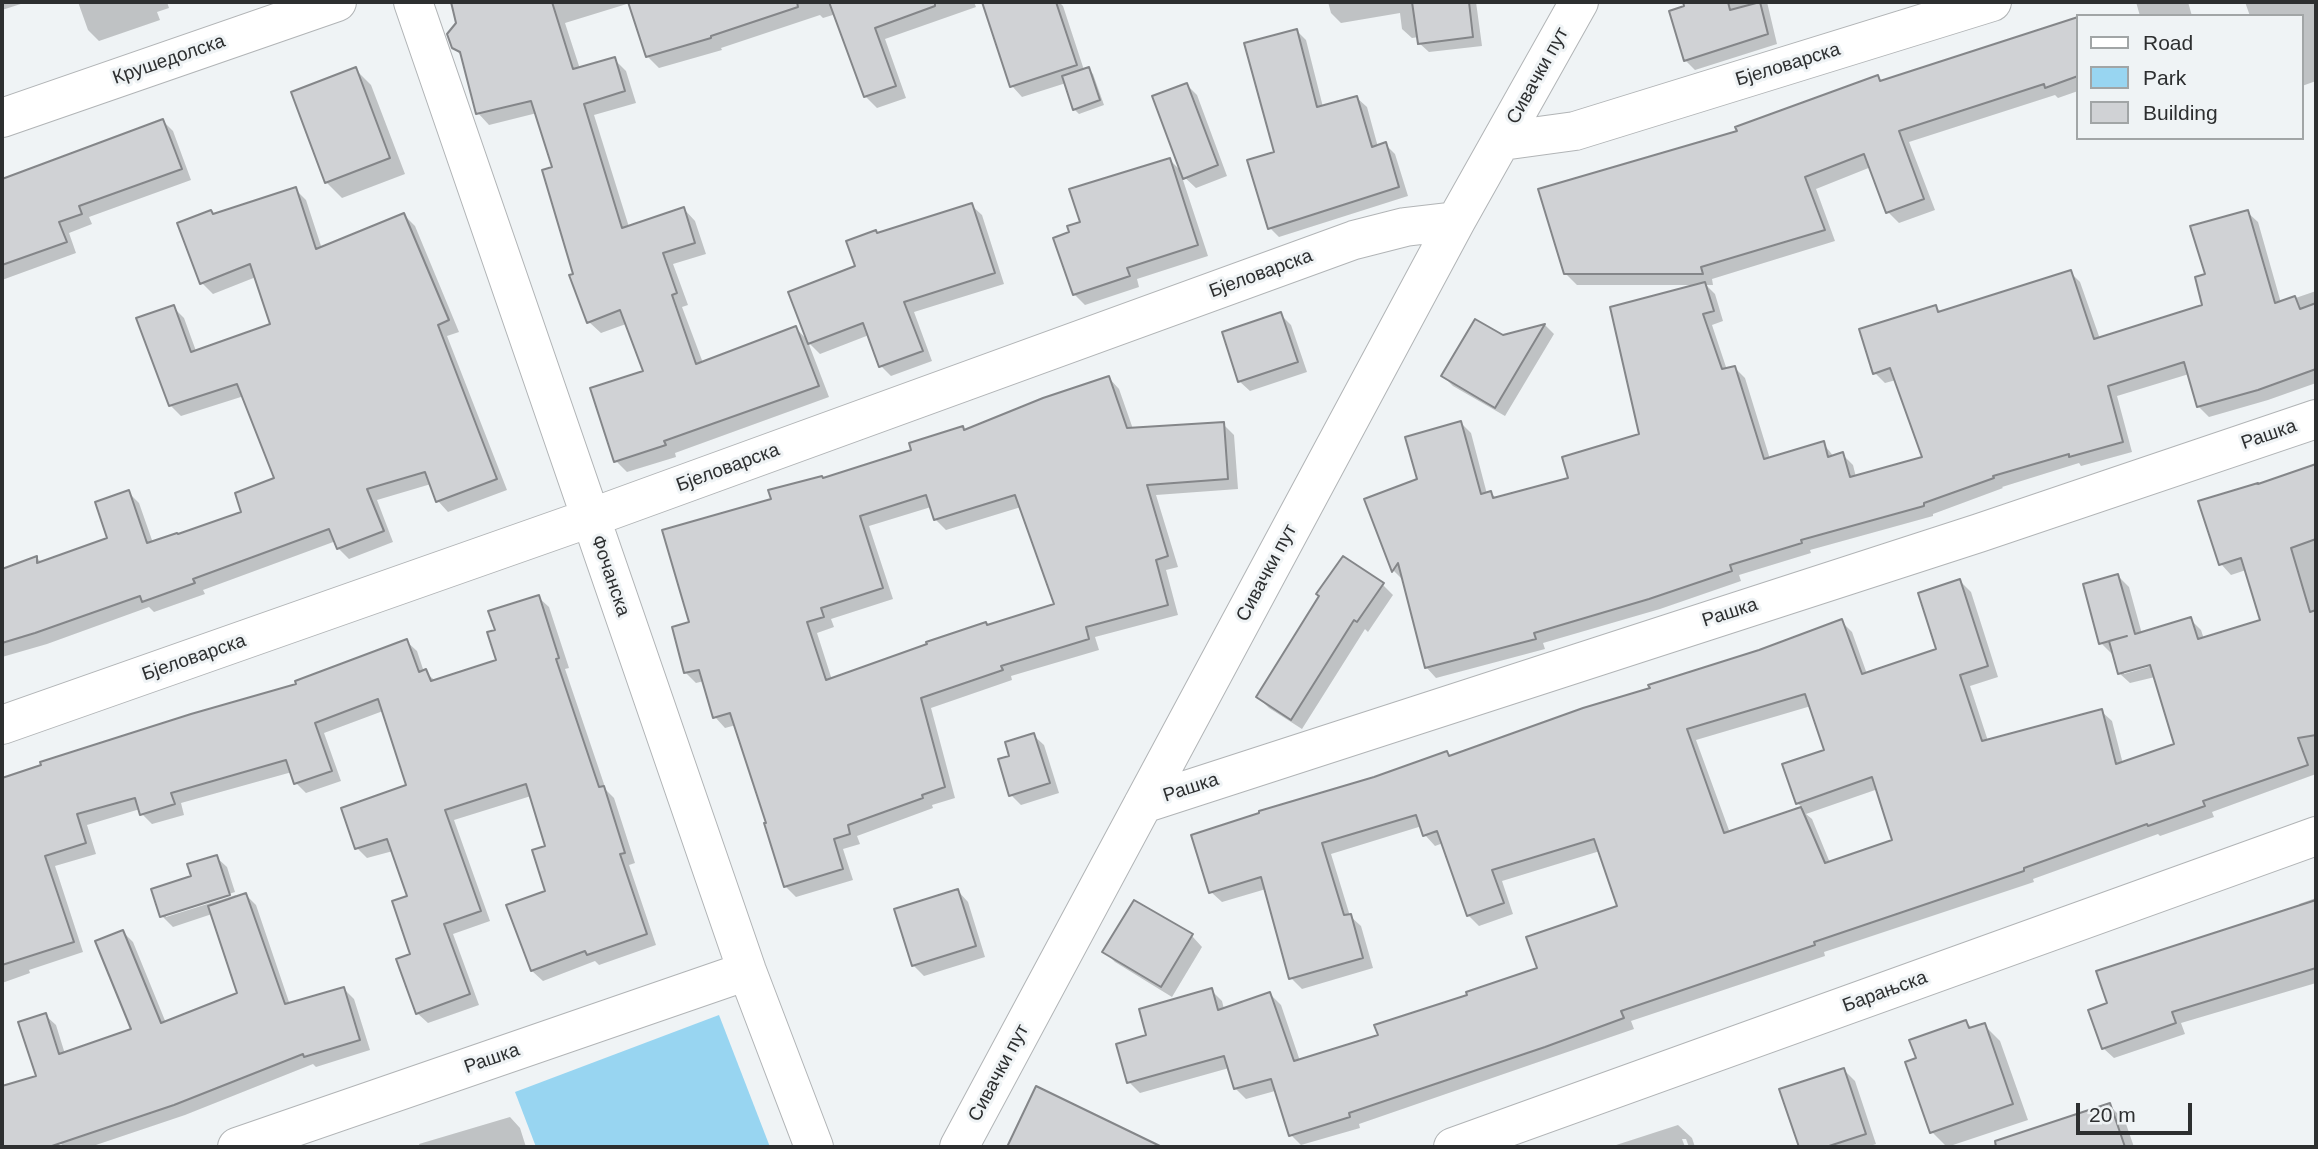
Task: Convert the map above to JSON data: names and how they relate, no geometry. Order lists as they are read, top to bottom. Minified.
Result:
{"streets":{"street":["Крушедолска","Бјеловарска","Сивачки пут","Рашка","Фочанска","Барањска"]},"crossings":[["Бјеловарска","Сивачки пут"],["Бјеловарска","Фочанска"],["Сивачки пут","Рашка"],["Рашка","Фочанска"]],"legend":["Road","Park","Building"],"scale_bar":"20 m"}
